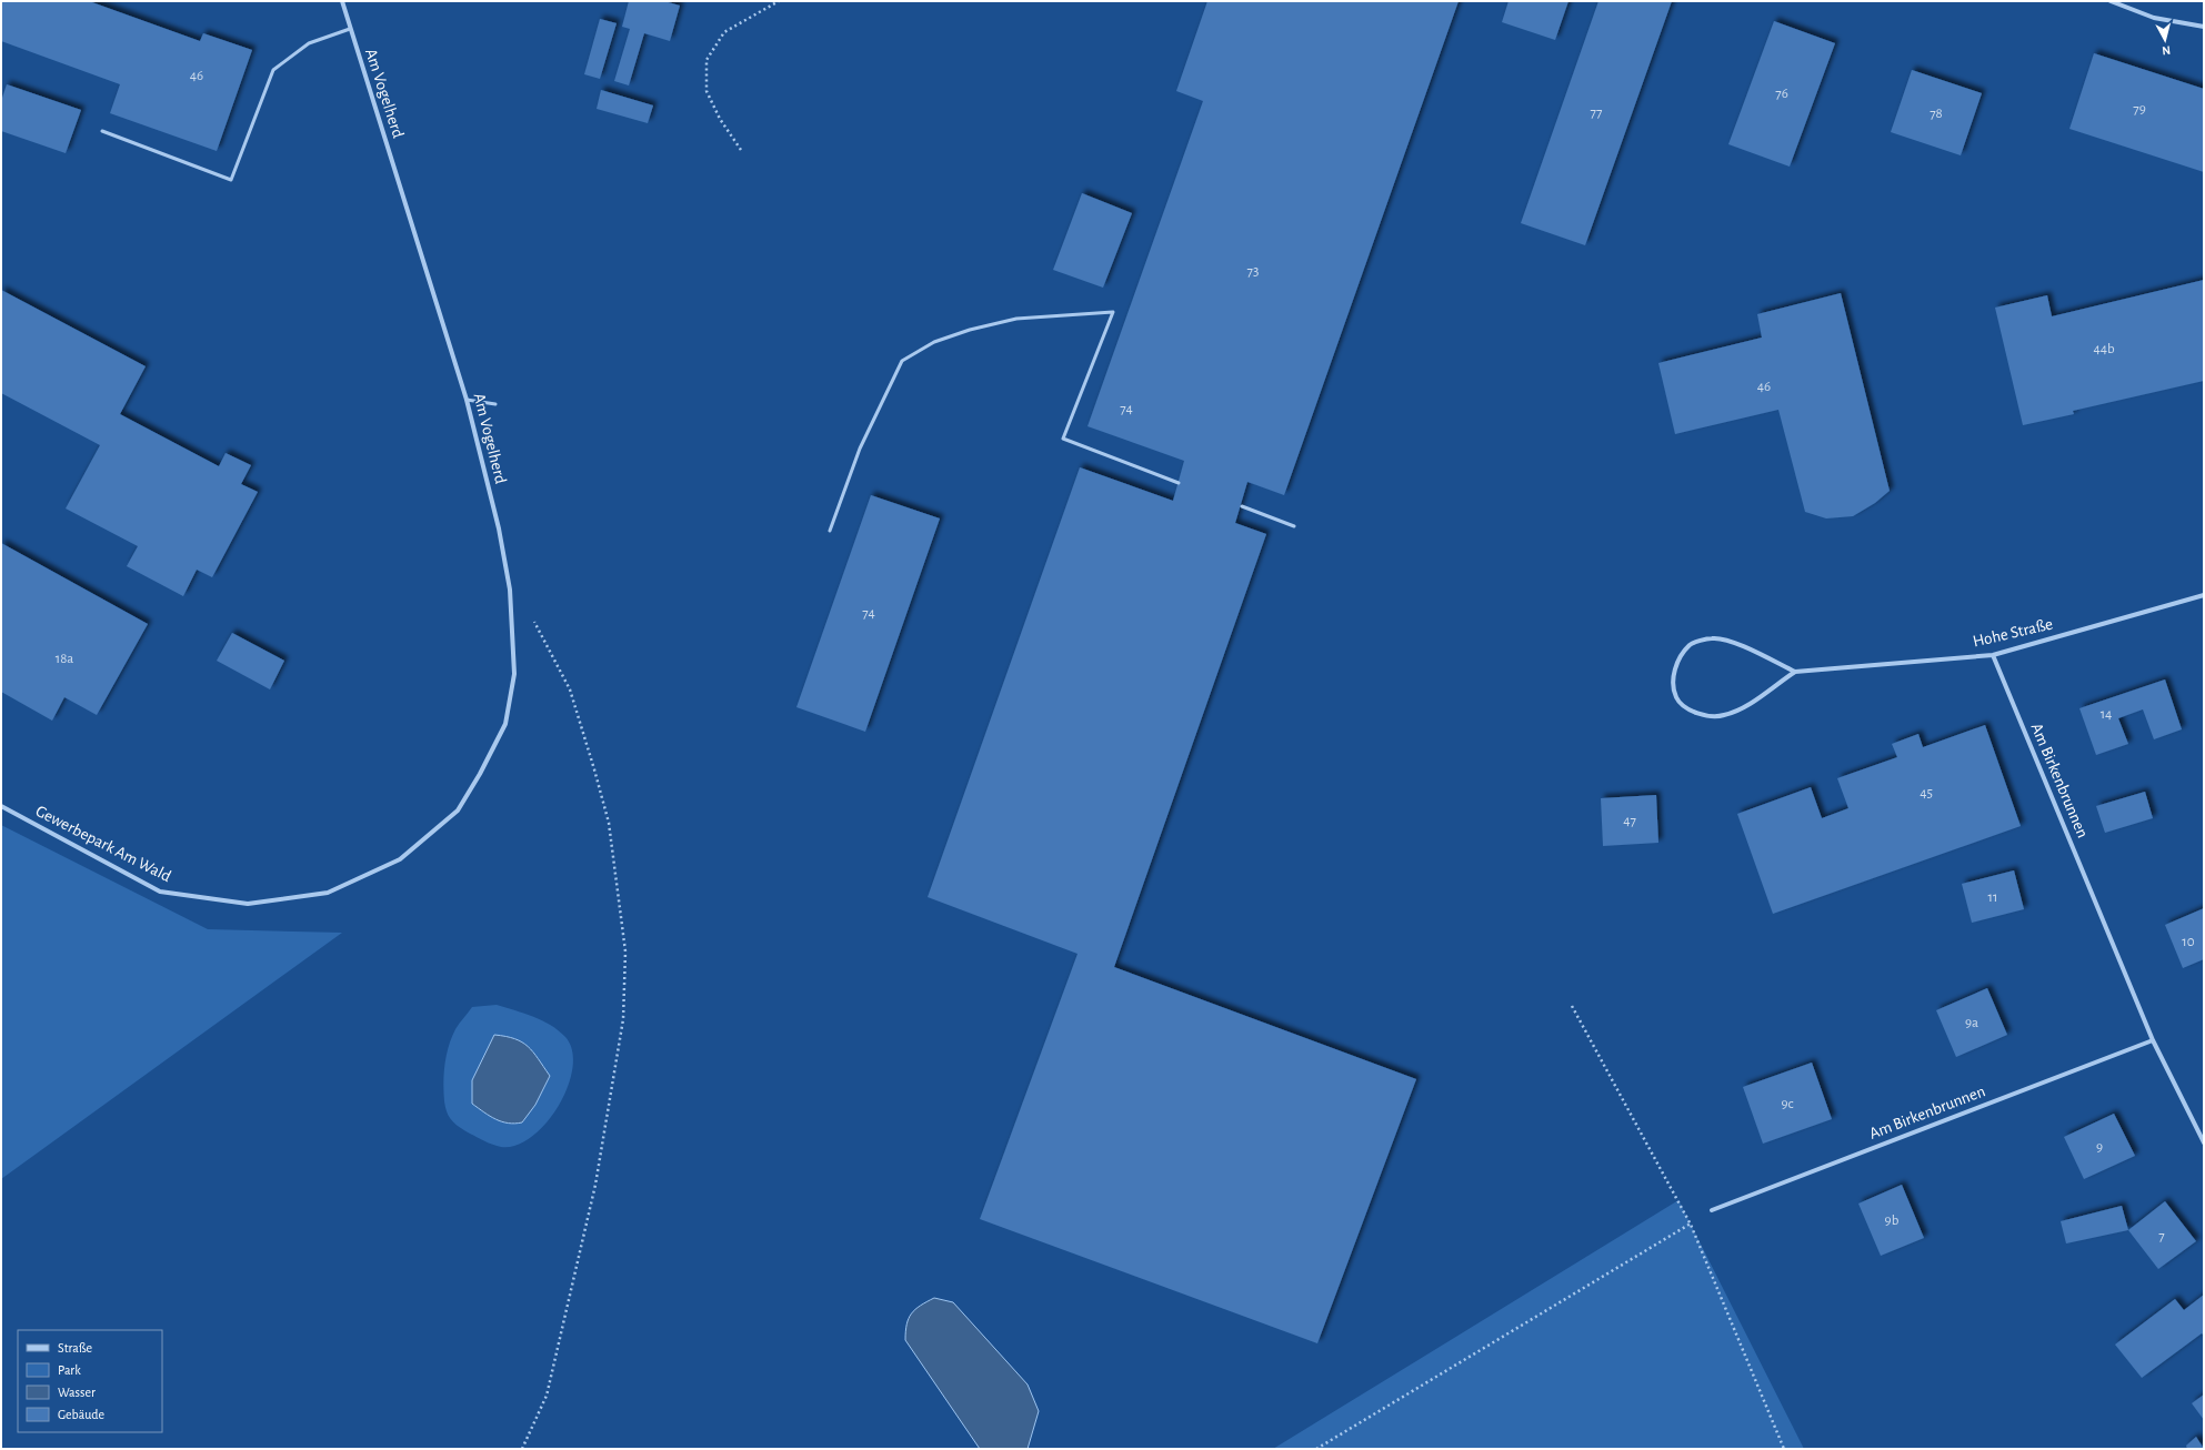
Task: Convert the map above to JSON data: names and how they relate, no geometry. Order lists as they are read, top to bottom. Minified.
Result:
{"streets":{"street":["Am Vogelherd","Hohe Straße","Am Birkenbrunnen","Gewerbepark Am Wald"]},"crossings":[["Am Vogelherd","Gewerbepark Am Wald"],["Hohe Straße","Am Birkenbrunnen"]],"house_numbers":["46","76","79","77","78","73","44b","46","74","74","18a","14","45","47","11","10","9a","9c","9","9b","7"],"legend":["Straße","Park","Wasser","Gebäude"],"north":"bottom"}
